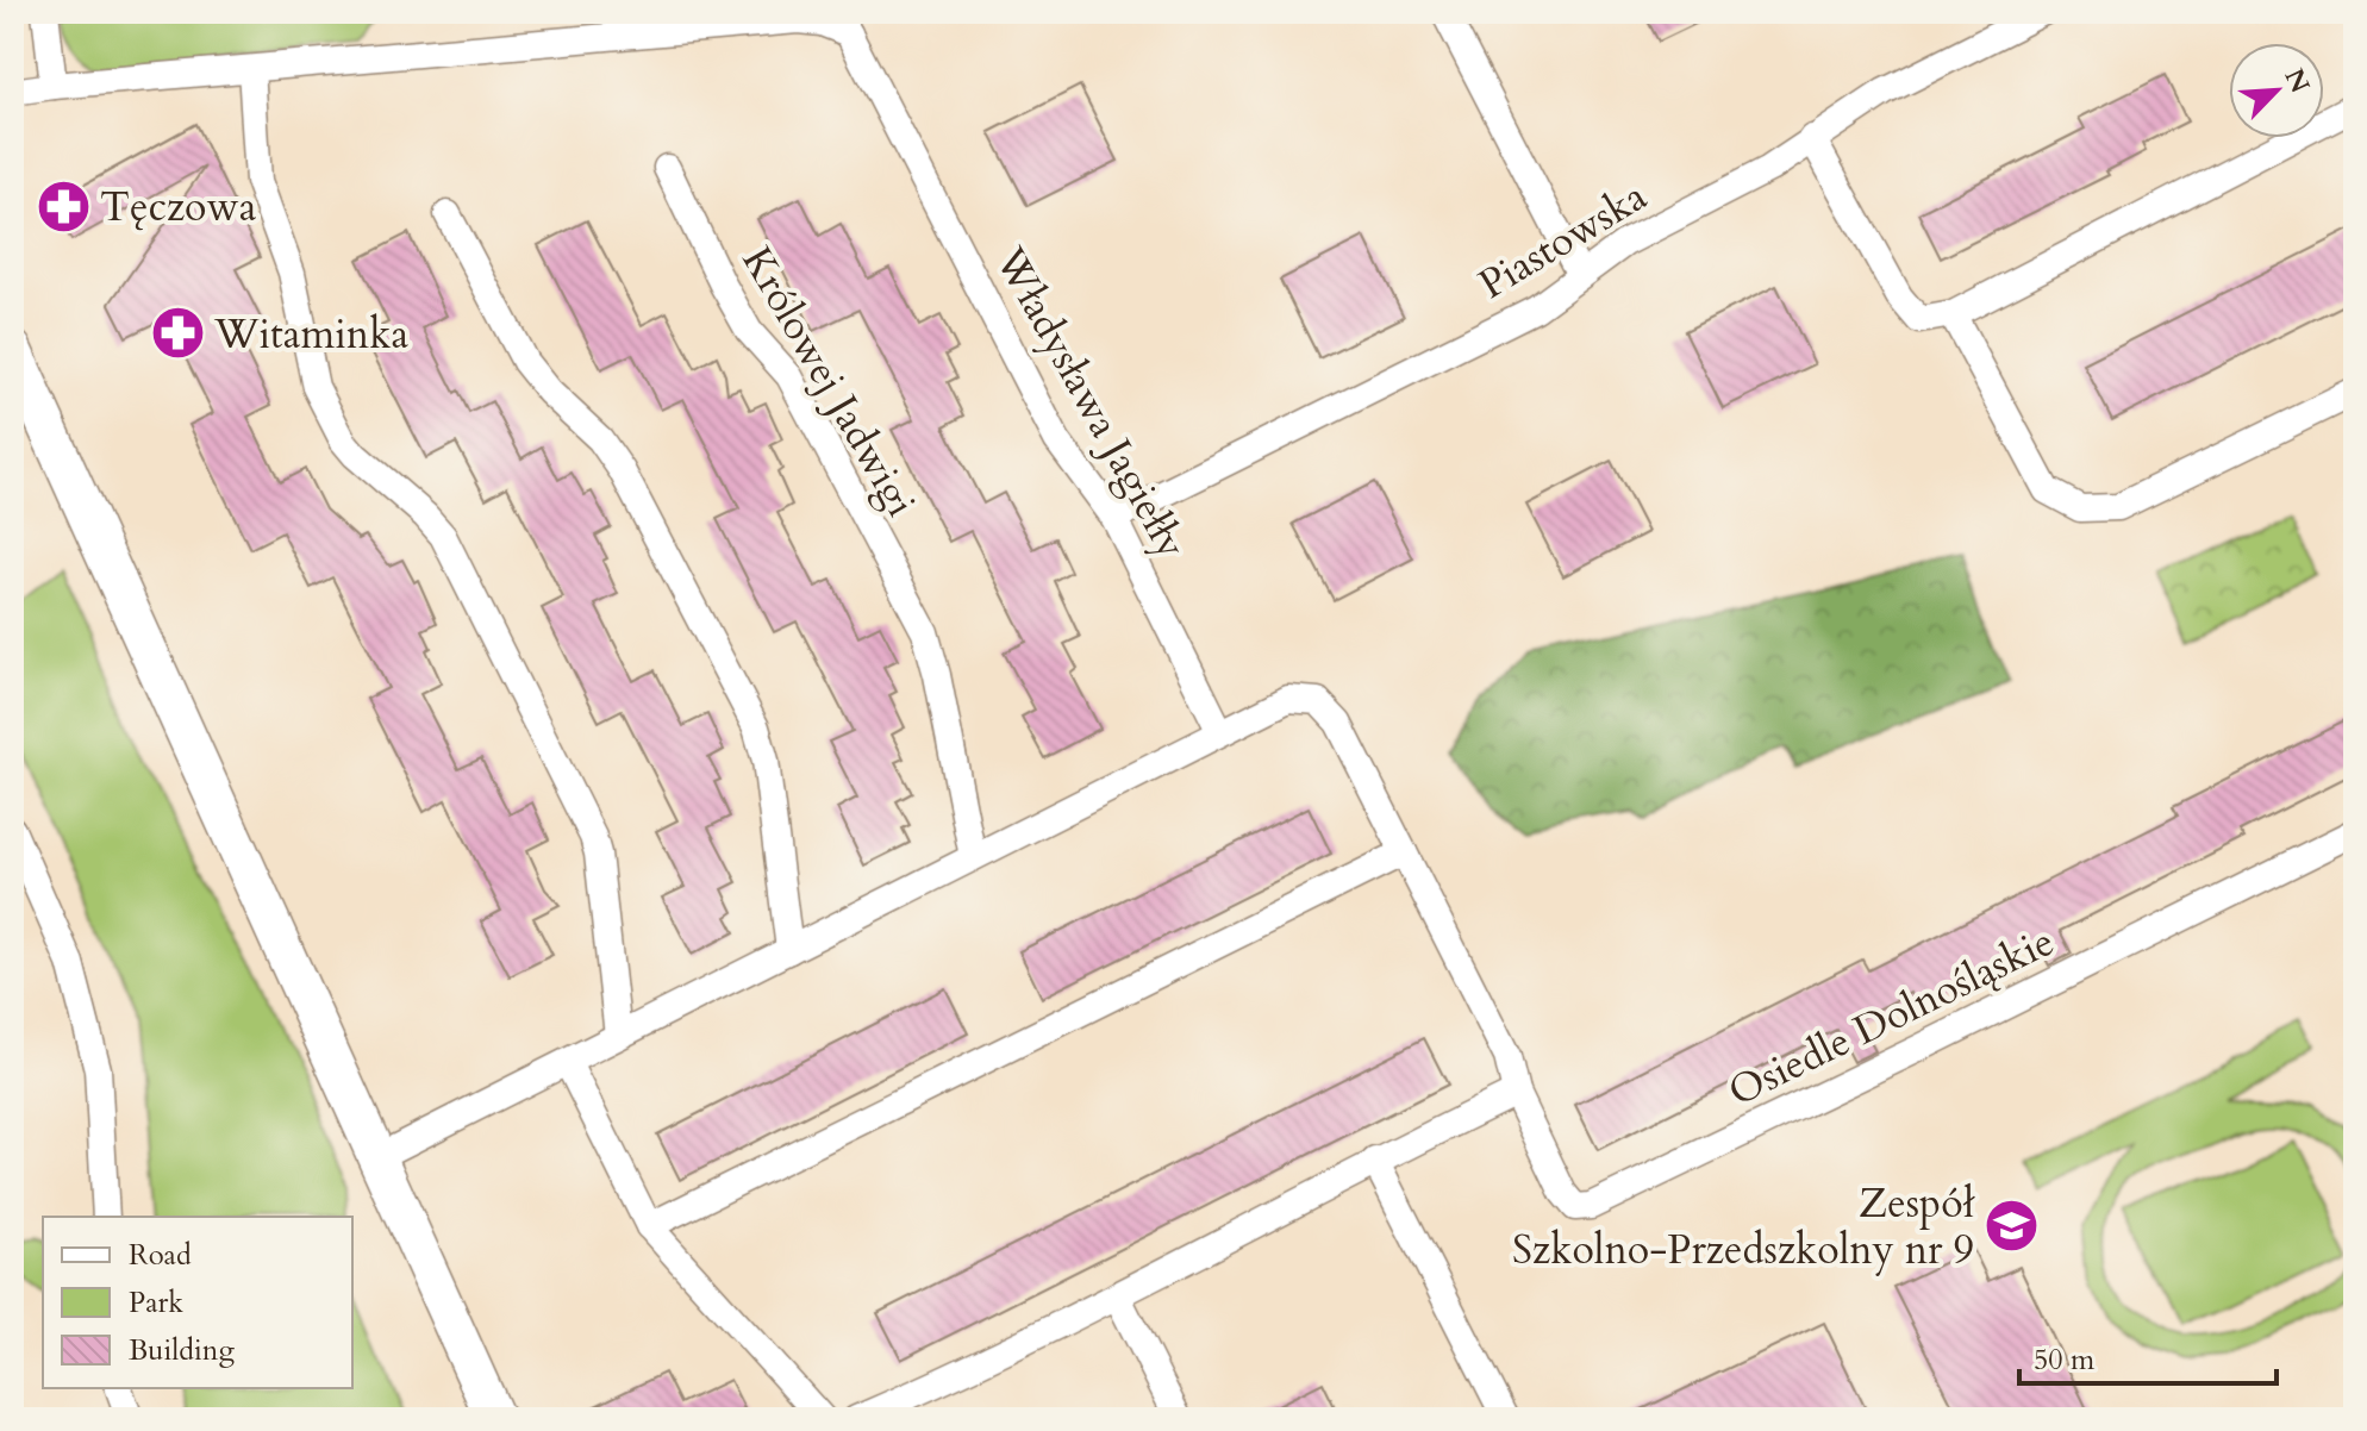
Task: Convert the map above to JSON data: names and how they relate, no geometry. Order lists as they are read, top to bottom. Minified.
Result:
{"streets":{"street":["Piastowska","Królowej Jadwigi","Władysława Jagiełły","Osiedle Dolnośląskie"]},"crossings":[["Piastowska","Władysława Jagiełły"],["Władysława Jagiełły","Osiedle Dolnośląskie"]],"places":{"pharmacy":["Tęczowa","Witaminka"],"school or university":["Zespół Szkolno-Przedszkolny nr 9"]},"legend":["Road","Park","Building"],"scale_bar":"50 m","north":"top right"}
